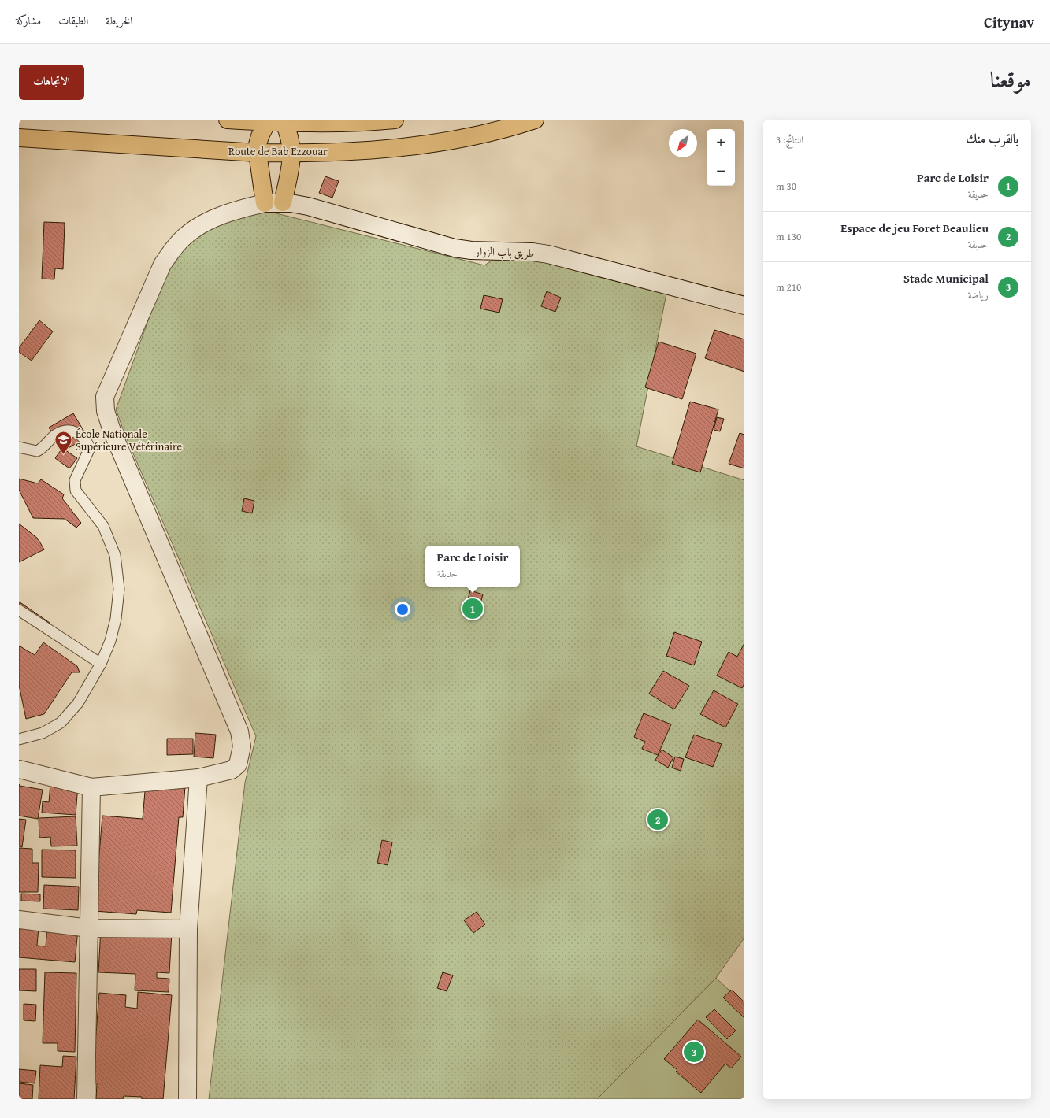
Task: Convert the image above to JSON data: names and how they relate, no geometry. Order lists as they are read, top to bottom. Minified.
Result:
{"streets":{"main road":["Route de Bab Ezzouar"],"street":["طريق باب الزوار"]},"places":{"school or university":["École Nationale Supérieure Vétérinaire"]},"north":"bottom left","page":{"header":"Citynav","nav":["الخريطة","الطبقات","مشاركة"],"title":"موقعنا","buttons":"الاتجاهات","heading":["بالقرب منك","النتائج: 3"],"map_buttons":["+","−"],"list":[{"mark":"1","name":"Parc de Loisir","note":"حديقة","value":"30 m"},{"mark":"2","name":"Espace de jeu Foret Beaulieu","note":"حديقة","value":"130 m"},{"mark":"3","name":"Stade Municipal","note":"رياضة","value":"210 m"}],"popup":["Parc de Loisir","حديقة"],"pins":["1","2","3"]}}
